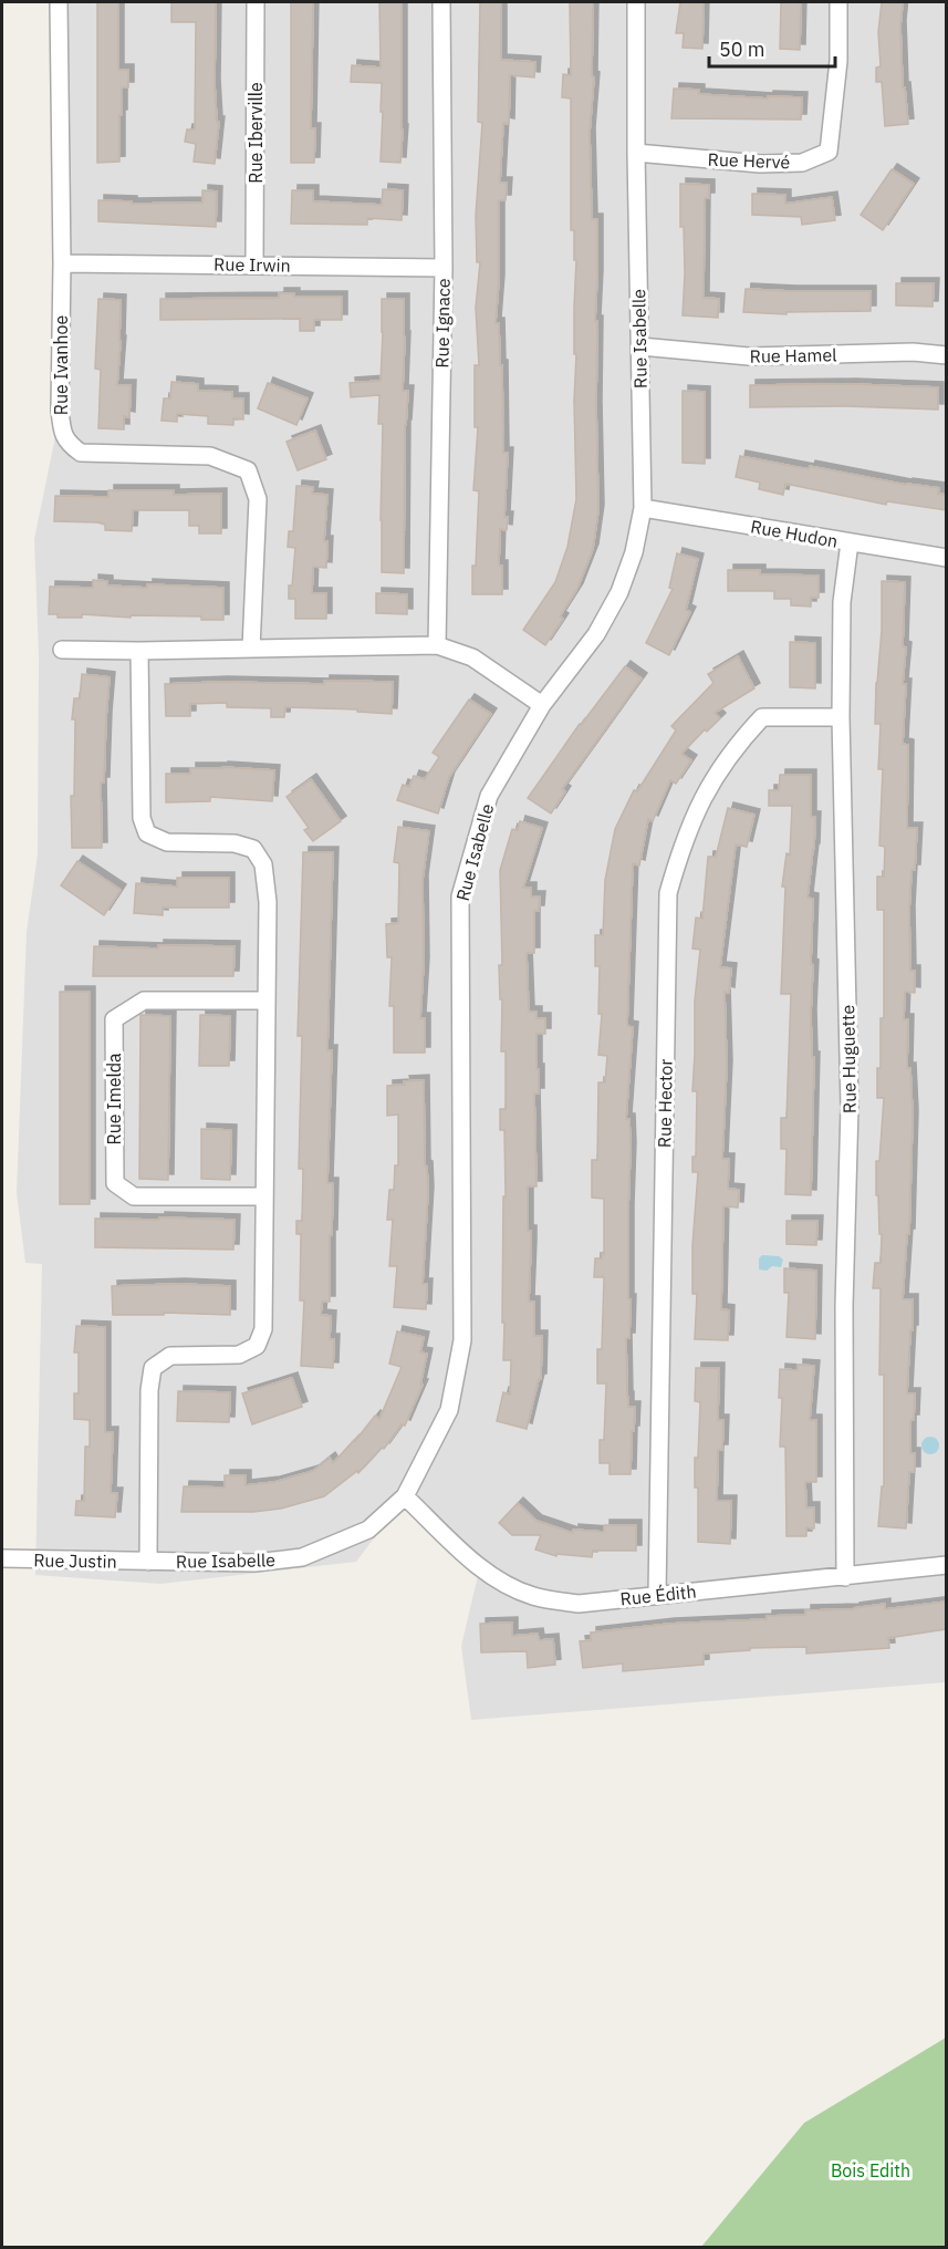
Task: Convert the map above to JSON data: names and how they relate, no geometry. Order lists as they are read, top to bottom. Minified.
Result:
{"streets":{"street":["Rue Iberville","Rue Hervé","Rue Irwin","Rue Ignace","Rue Isabelle","Rue Hamel","Rue Ivanhoe","Rue Hudon","Rue Huguette","Rue Imelda","Rue Hector","Rue Justin","Rue Édith"]},"crossings":[["Rue Iberville","Rue Irwin"],["Rue Hervé","Rue Isabelle"],["Rue Irwin","Rue Ignace"],["Rue Irwin","Rue Ivanhoe"],["Rue Isabelle","Rue Hamel"],["Rue Isabelle","Rue Hudon"],["Rue Isabelle","Rue Justin"],["Rue Isabelle","Rue Édith"],["Rue Hudon","Rue Huguette"],["Rue Huguette","Rue Hector"],["Rue Huguette","Rue Édith"],["Rue Hector","Rue Édith"]],"parks":["Bois Edith"],"scale_bar":"50 m"}
